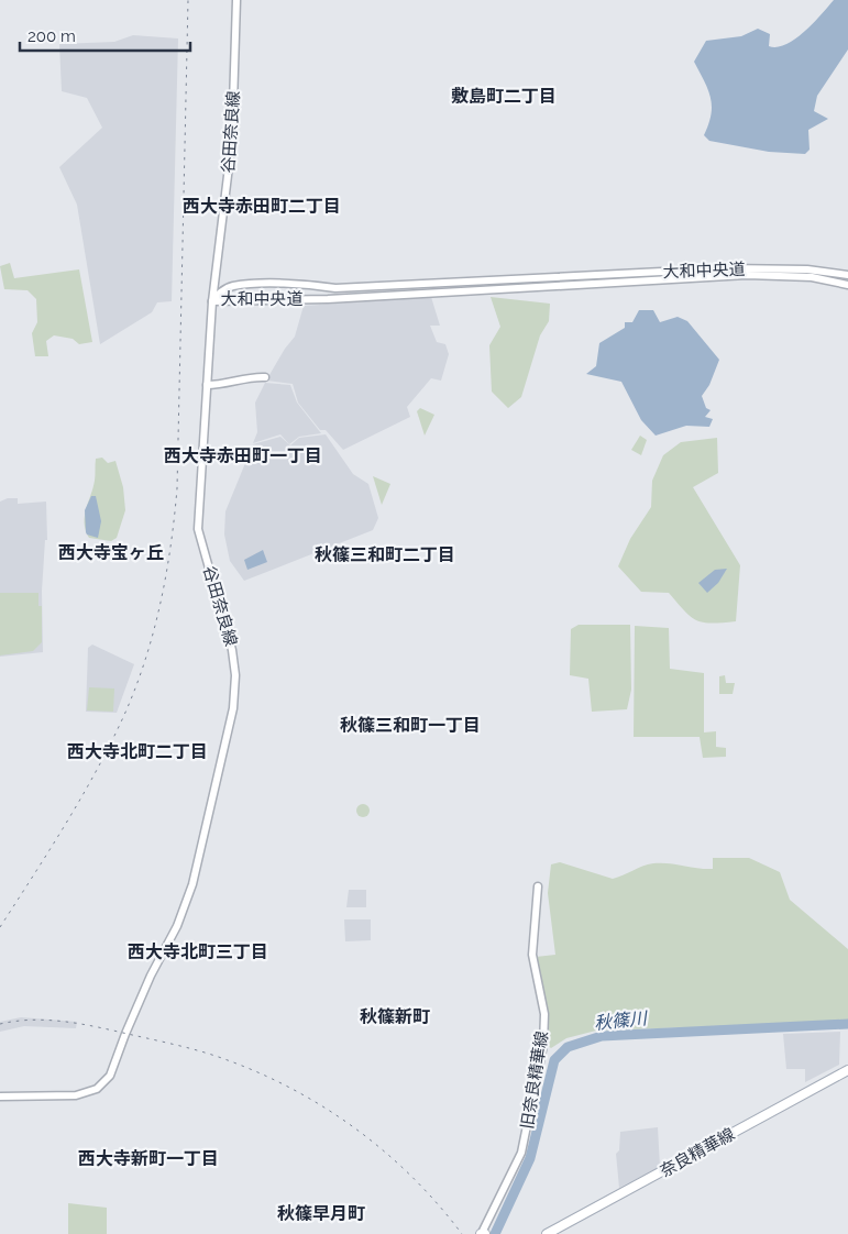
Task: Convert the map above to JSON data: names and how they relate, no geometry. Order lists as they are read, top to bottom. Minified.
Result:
{"streets":{"main road":["奈良精華線"],"street":["谷田奈良線","大和中央道","旧奈良精華線"]},"crossings":[["谷田奈良線","大和中央道"]],"districts":["敷島町二丁目","西大寺赤田町二丁目","西大寺赤田町一丁目","西大寺宝ヶ丘","秋篠三和町二丁目","秋篠三和町一丁目","西大寺北町二丁目","西大寺北町三丁目","秋篠新町","西大寺新町一丁目","秋篠早月町"],"water":["秋篠川"],"scale_bar":"200 m"}
